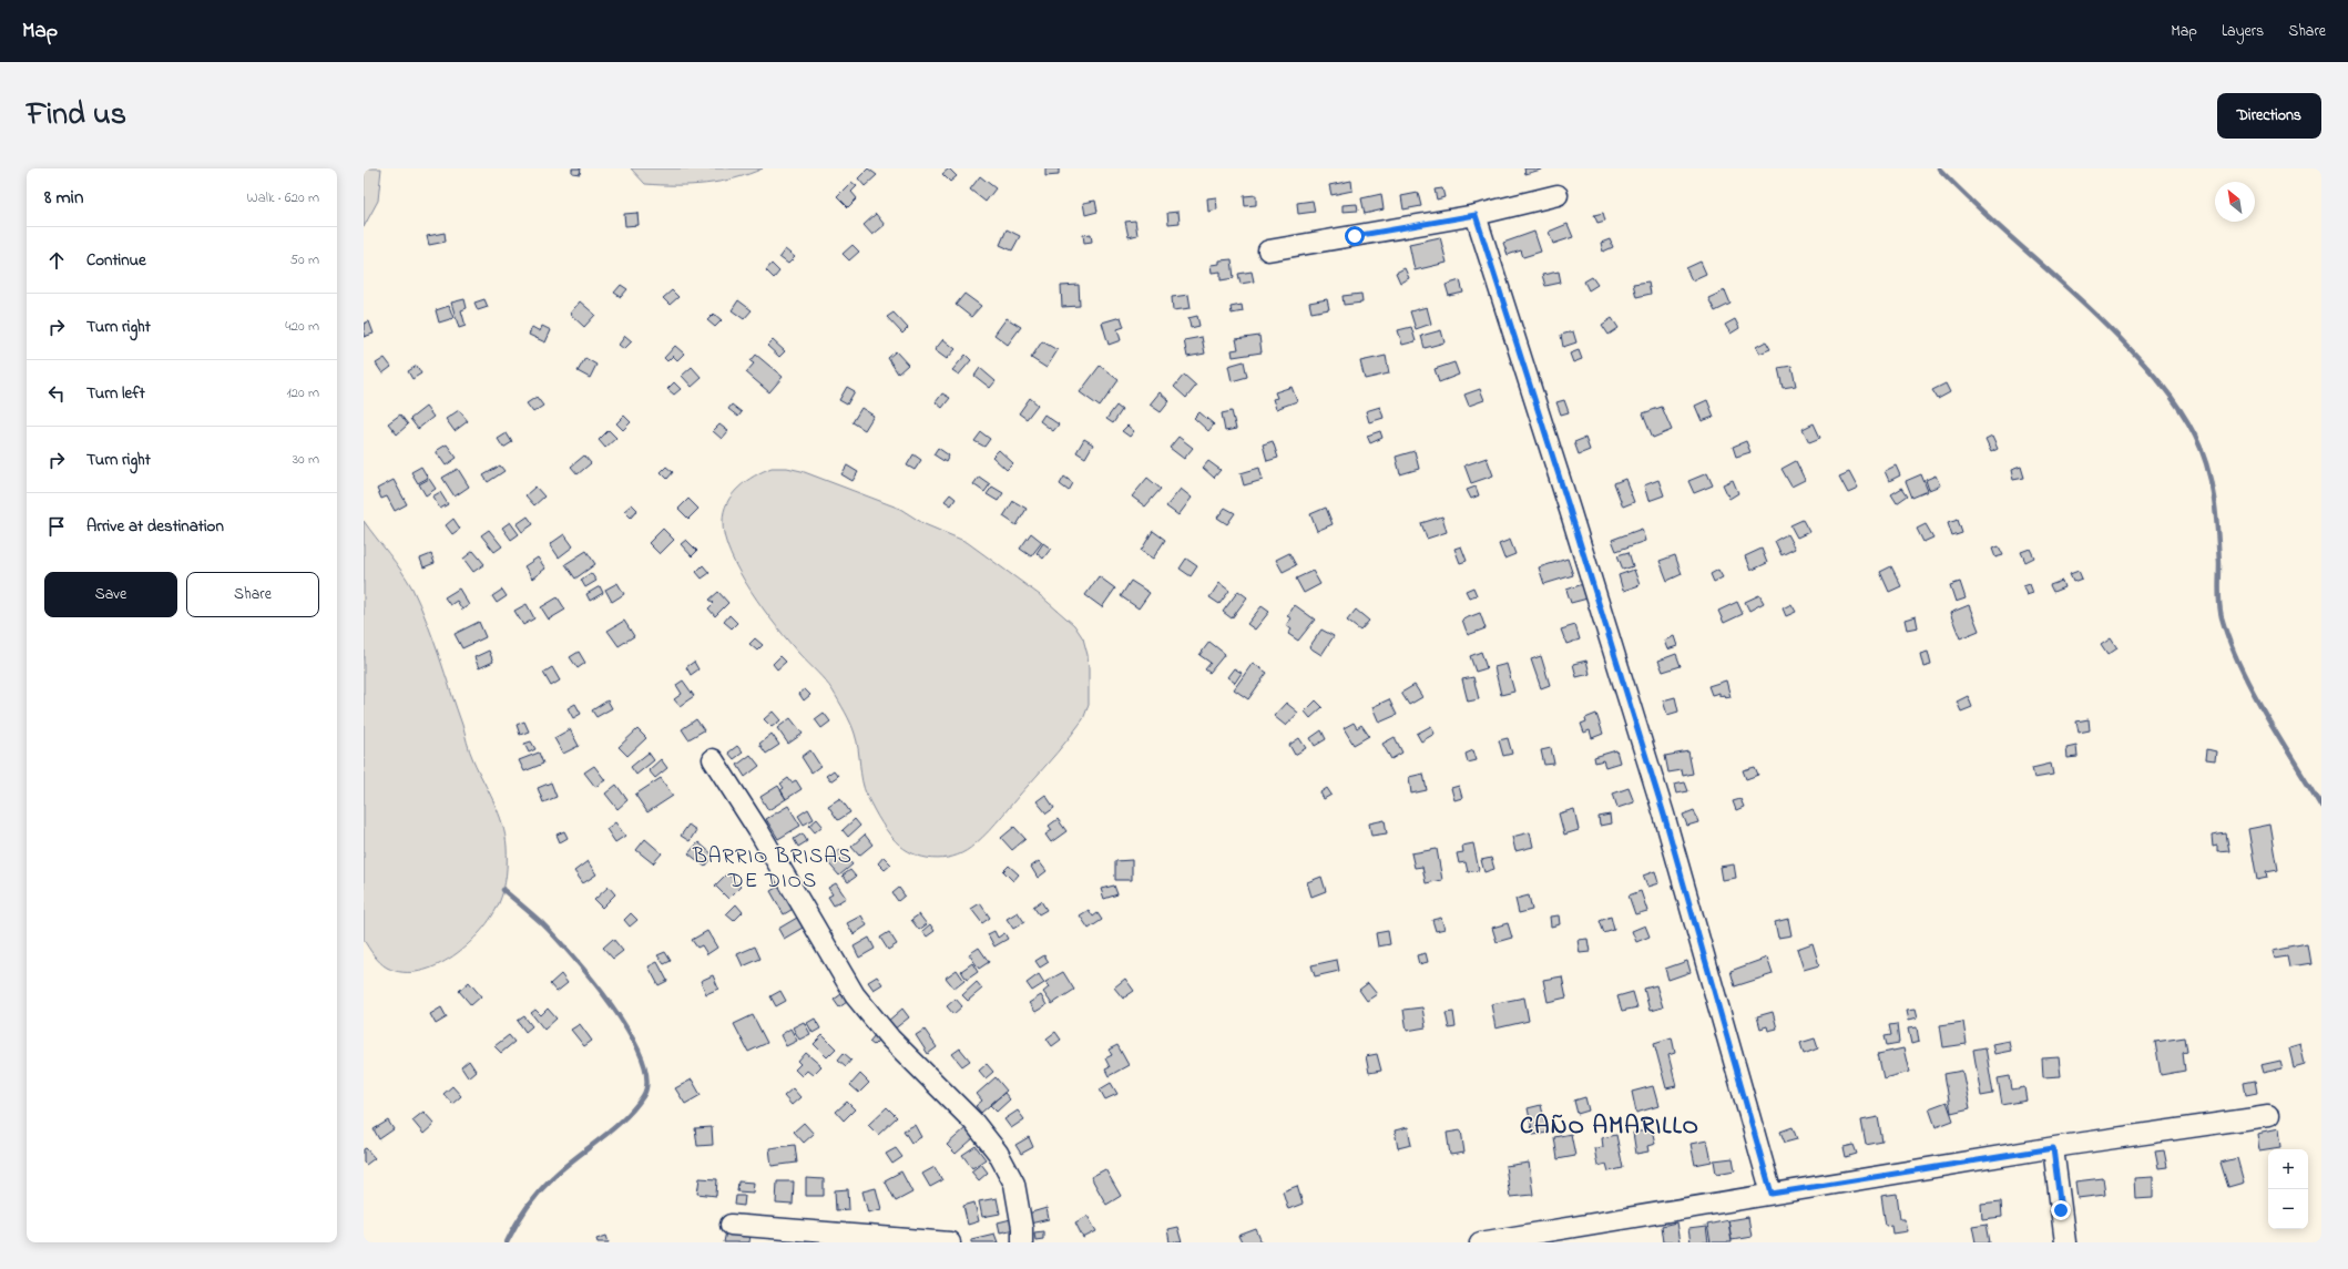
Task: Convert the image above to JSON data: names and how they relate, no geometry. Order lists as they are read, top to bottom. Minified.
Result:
{"districts":["BARRIO BRISAS DE DIOS","CAÑO AMARILLO"],"north":"top left","page":{"header":"Map","nav":["Map","Layers","Share"],"title":"Find us","buttons":["Directions",["Save","Share"]],"heading":["8 min","Walk · 620 m"],"list":[["Continue","50 m"],["Turn right","420 m"],["Turn left","120 m"],["Turn right","30 m"],"Arrive at destination"],"map_buttons":["+","−"]}}
